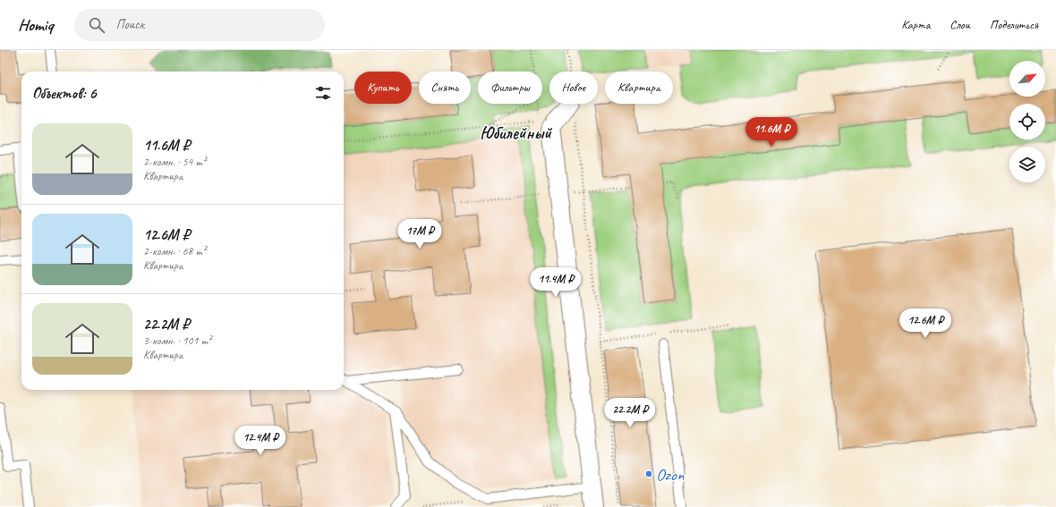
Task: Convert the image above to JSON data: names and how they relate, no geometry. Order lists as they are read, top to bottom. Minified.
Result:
{"districts":["Юбилейный"],"places":["Ozon"],"north":"top right","page":{"header":"Homiq","search":"Поиск","nav":["Карта","Слои","Поделиться"],"chip":["Купить","Снять","Фильтры","Новое","Квартира"],"heading":"Объектов: 6","list":[{"name":"11.6M ₽","note":"2-комн. · 54 m² · Квартира"},{"name":"12.6M ₽","note":"2-комн. · 68 m² · Квартира"},{"name":"22.2M ₽","note":"3-комн. · 101 m² · Квартира"}],"price":["11.6M ₽","17M ₽","11.4M ₽","12.6M ₽","22.2M ₽","12.4M ₽"]}}
